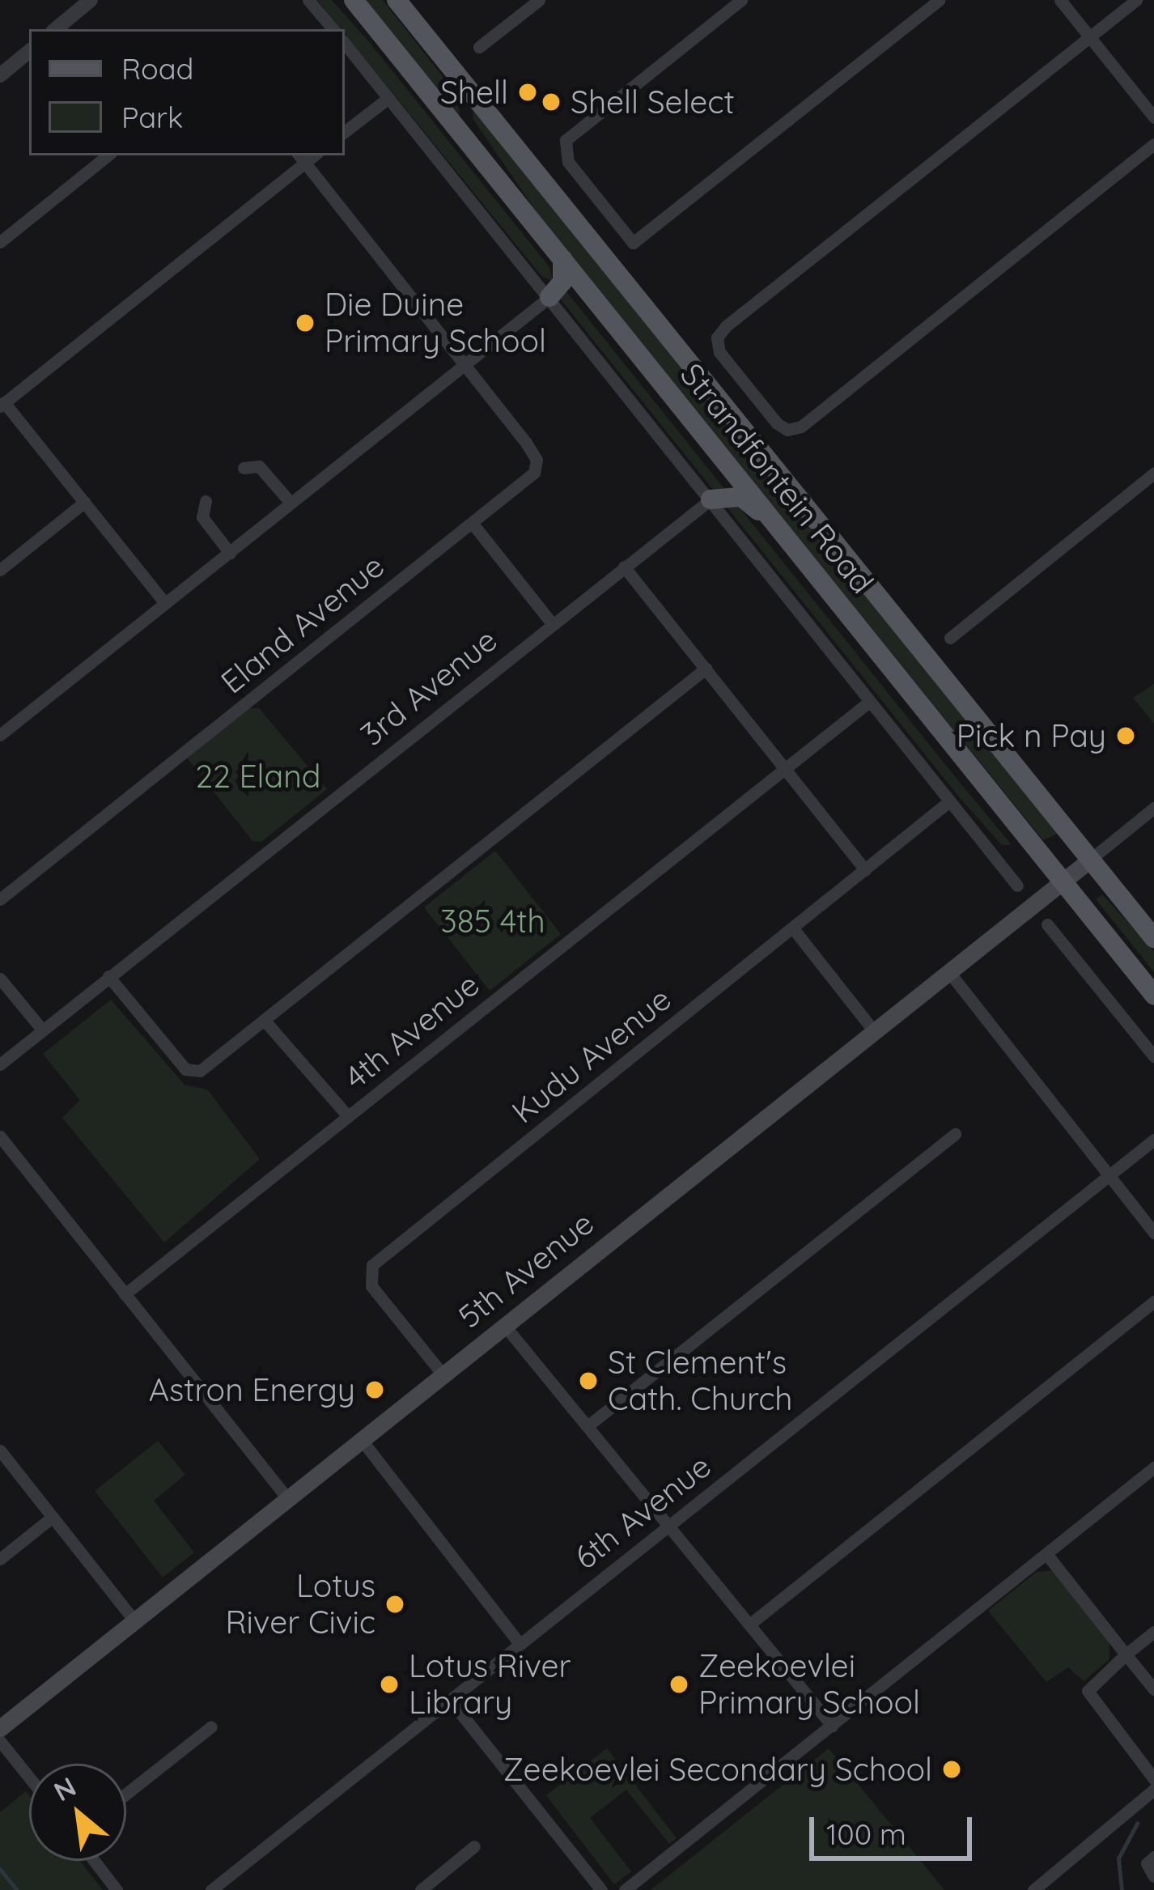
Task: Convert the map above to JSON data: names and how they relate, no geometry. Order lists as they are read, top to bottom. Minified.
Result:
{"streets":{"main road":["Strandfontein Road","5th Avenue"],"street":["Eland Avenue","3rd Avenue","4th Avenue","Kudu Avenue","6th Avenue"]},"crossings":[["Strandfontein Road","3rd Avenue"],["Strandfontein Road","4th Avenue"],["Strandfontein Road","Kudu Avenue"],["Strandfontein Road","5th Avenue"],["Kudu Avenue","5th Avenue"]],"parks":["22 Eland","385 4th"],"places":["Shell","Shell Select","Die Duine Primary School","Pick n Pay","St Clement's Cath. Church","Astron Energy","Lotus River Civic","Lotus River Library","Zeekoevlei Primary School","Zeekoevlei Secondary School"],"legend":["Road","Park"],"scale_bar":"100 m","north":"top left"}
